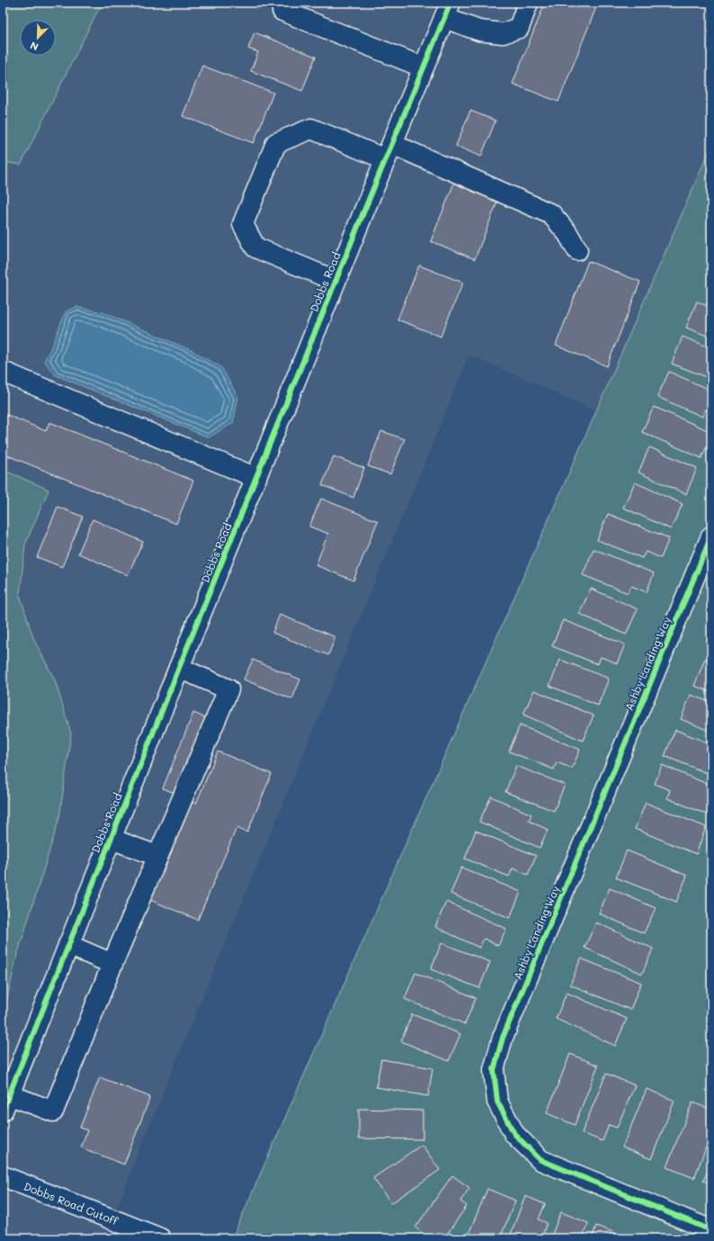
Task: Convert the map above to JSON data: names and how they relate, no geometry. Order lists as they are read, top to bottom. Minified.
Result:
{"streets":{"street":["Dobbs Road","Ashby Landing Way","Dobbs Road Cutoff"]},"north":"bottom left"}
